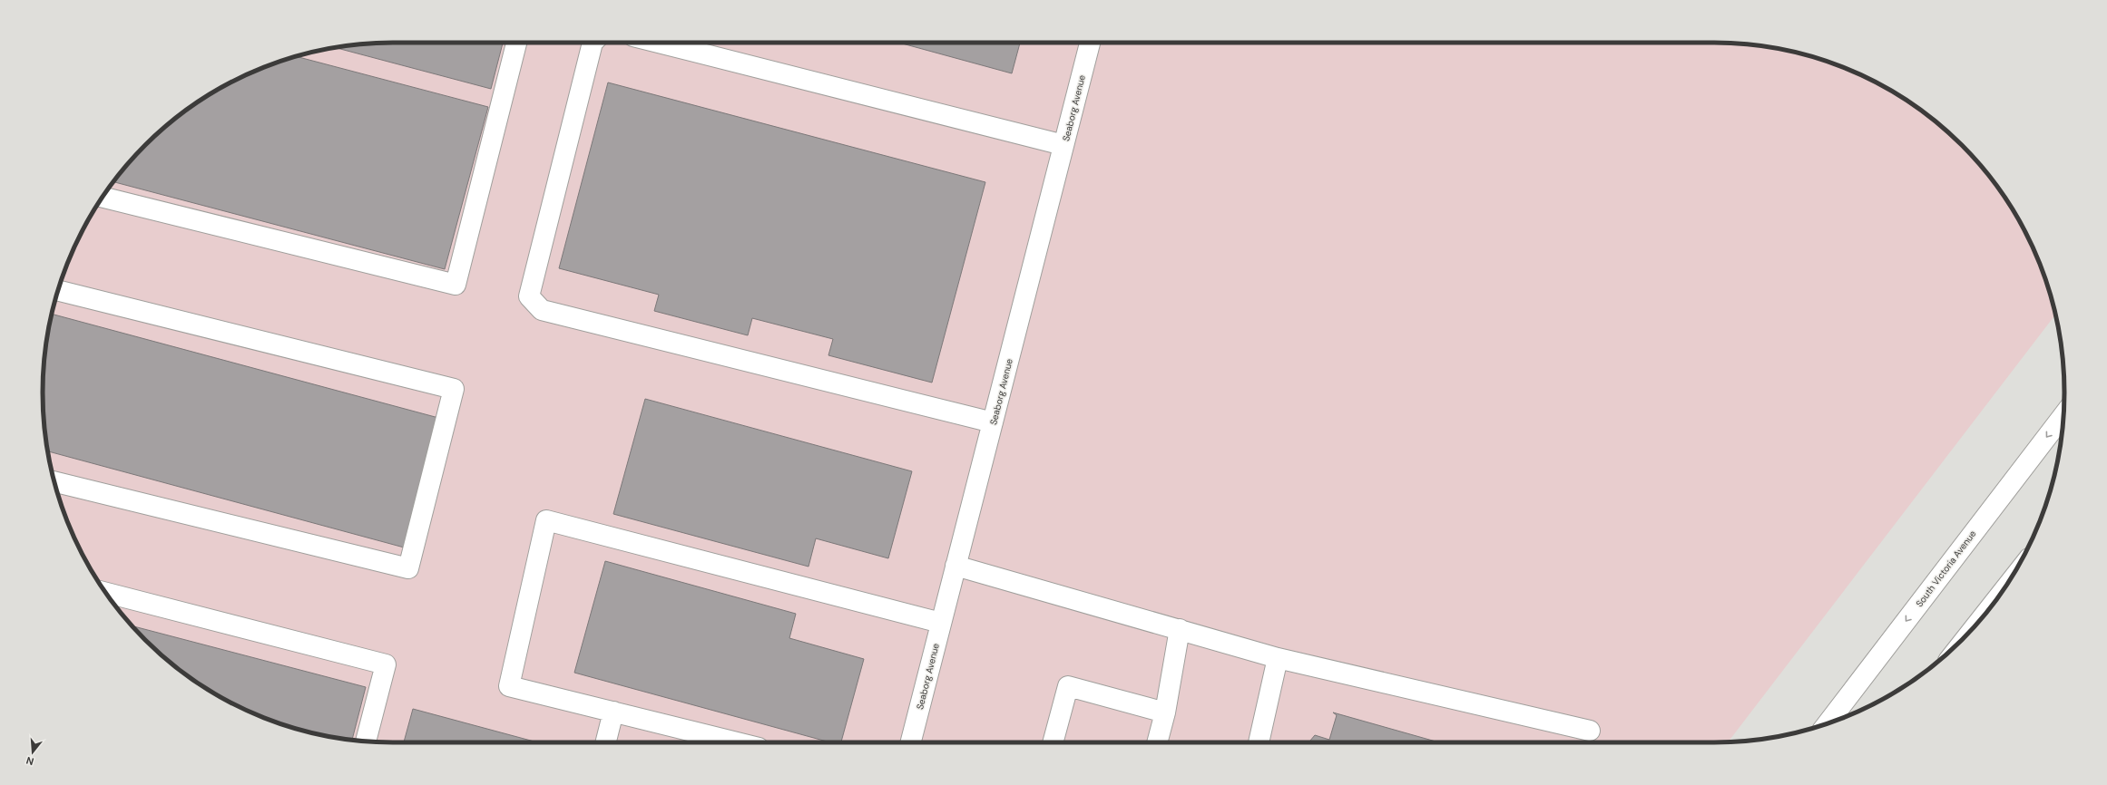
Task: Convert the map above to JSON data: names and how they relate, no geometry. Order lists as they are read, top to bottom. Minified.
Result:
{"streets":{"street":["Seaborg Avenue","South Victoria Avenue"]},"one_way":["South Victoria Avenue"],"north":"bottom"}
